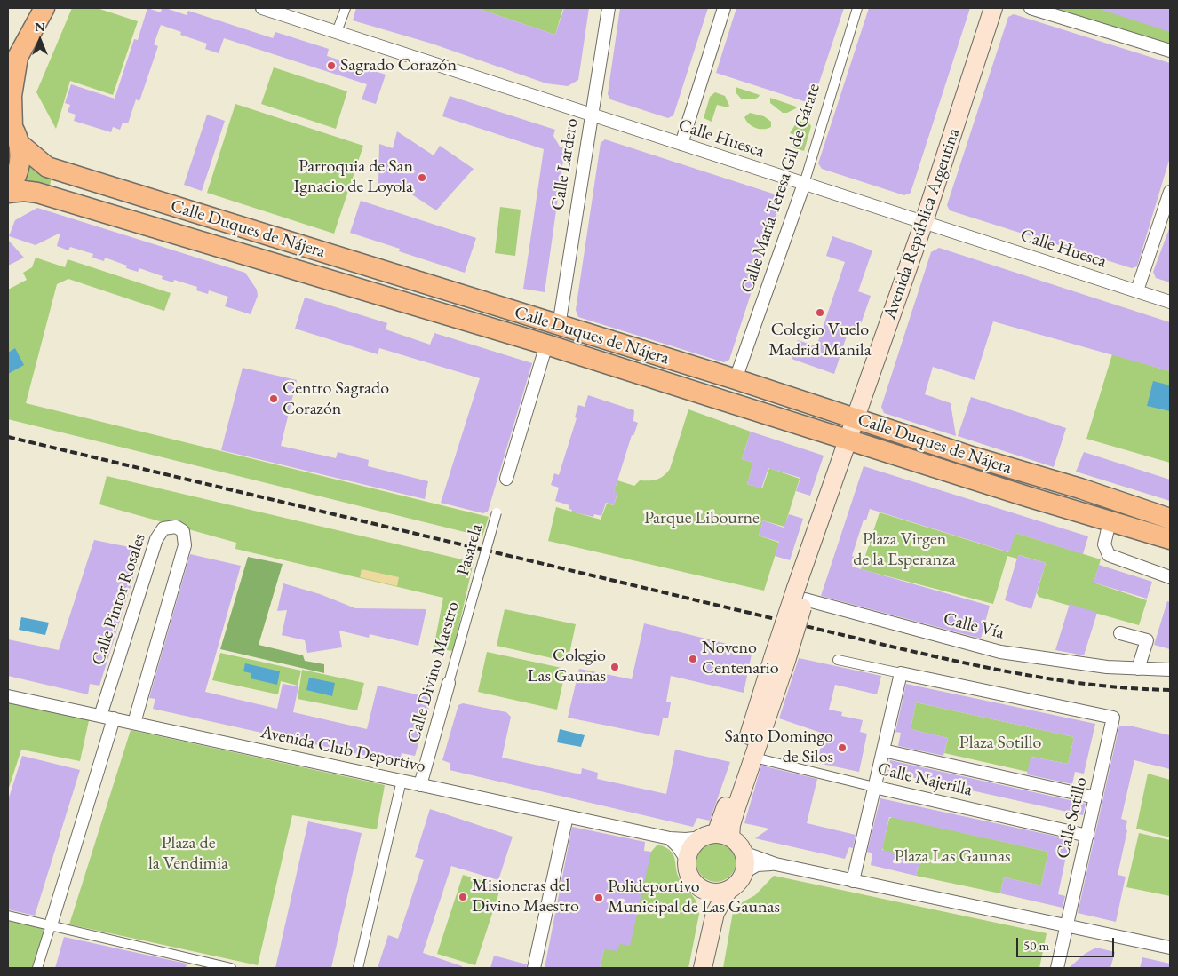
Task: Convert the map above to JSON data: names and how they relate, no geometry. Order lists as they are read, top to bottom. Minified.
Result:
{"streets":{"main road":["Avenida República Argentina","Calle Duques de Nájera"],"street":["Calle Huesca","Calle Lardero","Calle María Teresa Gil de Gárate","Pasarela","Calle Pintor Rosales","Calle Vía","Calle Divino Maestro","Avenida Club Deportivo","Calle Najerilla","Calle Sotillo"]},"crossings":[["Calle Huesca","Calle Lardero"],["Calle Huesca","Calle María Teresa Gil de Gárate"],["Calle Huesca","Avenida República Argentina"],["Calle Lardero","Calle Duques de Nájera"],["Calle María Teresa Gil de Gárate","Calle Duques de Nájera"],["Avenida República Argentina","Calle Duques de Nájera"],["Avenida República Argentina","Calle Vía"],["Avenida República Argentina","Avenida Club Deportivo"],["Avenida República Argentina","Calle Najerilla"],["Pasarela","Calle Divino Maestro"],["Calle Pintor Rosales","Avenida Club Deportivo"],["Calle Divino Maestro","Avenida Club Deportivo"],["Calle Najerilla","Calle Sotillo"]],"parks":["Parque Libourne","Plaza Virgen de la Esperanza","Plaza Sotillo","Plaza de la Vendimia","Plaza Las Gaunas"],"places":["Sagrado Corazón","Parroquia de San Ignacio de Loyola","Colegio Vuelo Madrid Manila","Centro Sagrado Corazón","Noveno Centenario","Colegio Las Gaunas","Santo Domingo de Silos","Misioneras del Divino Maestro","Polideportivo Municipal de Las Gaunas"],"scale_bar":"50 m","north":"top"}
